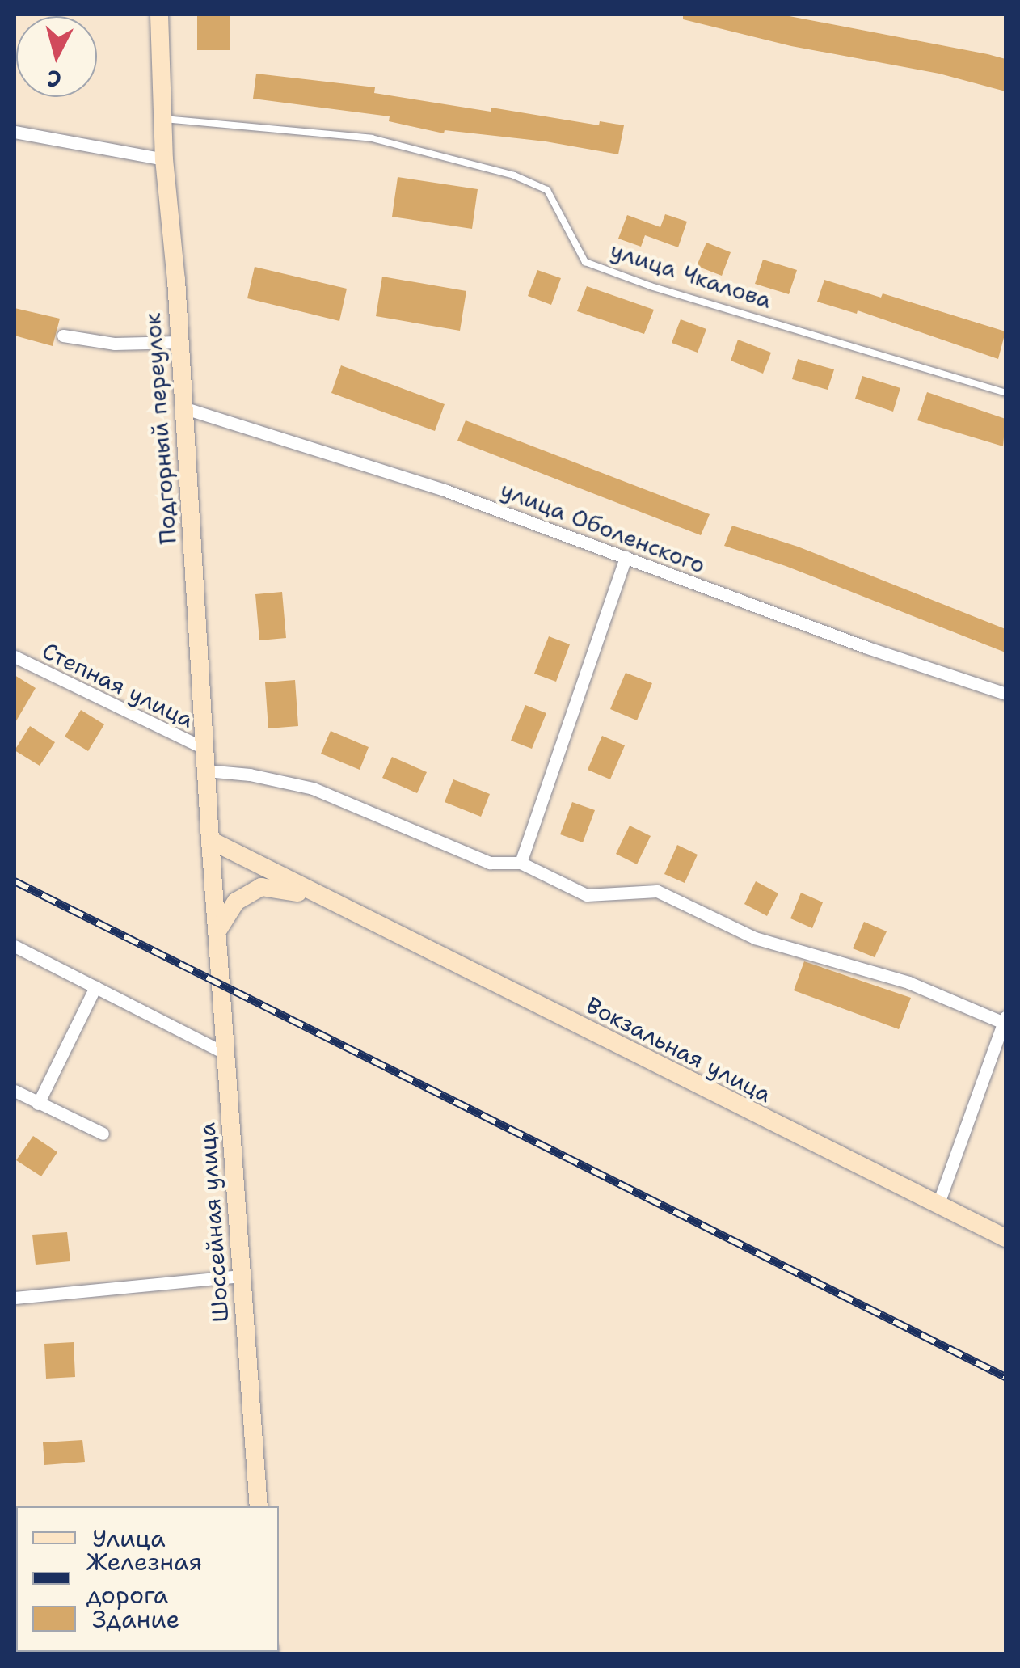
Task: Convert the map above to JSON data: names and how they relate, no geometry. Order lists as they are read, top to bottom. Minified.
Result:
{"streets":{"main road":["Подгорный переулок","Вокзальная улица","Шоссейная улица"],"street":["улица Оболенского","Степная улица"],"lane":["улица Чкалова"]},"crossings":[["улица Чкалова","Подгорный переулок"],["Подгорный переулок","улица Оболенского"],["Подгорный переулок","Степная улица"],["Подгорный переулок","Шоссейная улица"]],"legend":["Улица","Железная дорога","Здание"],"north":"bottom"}
